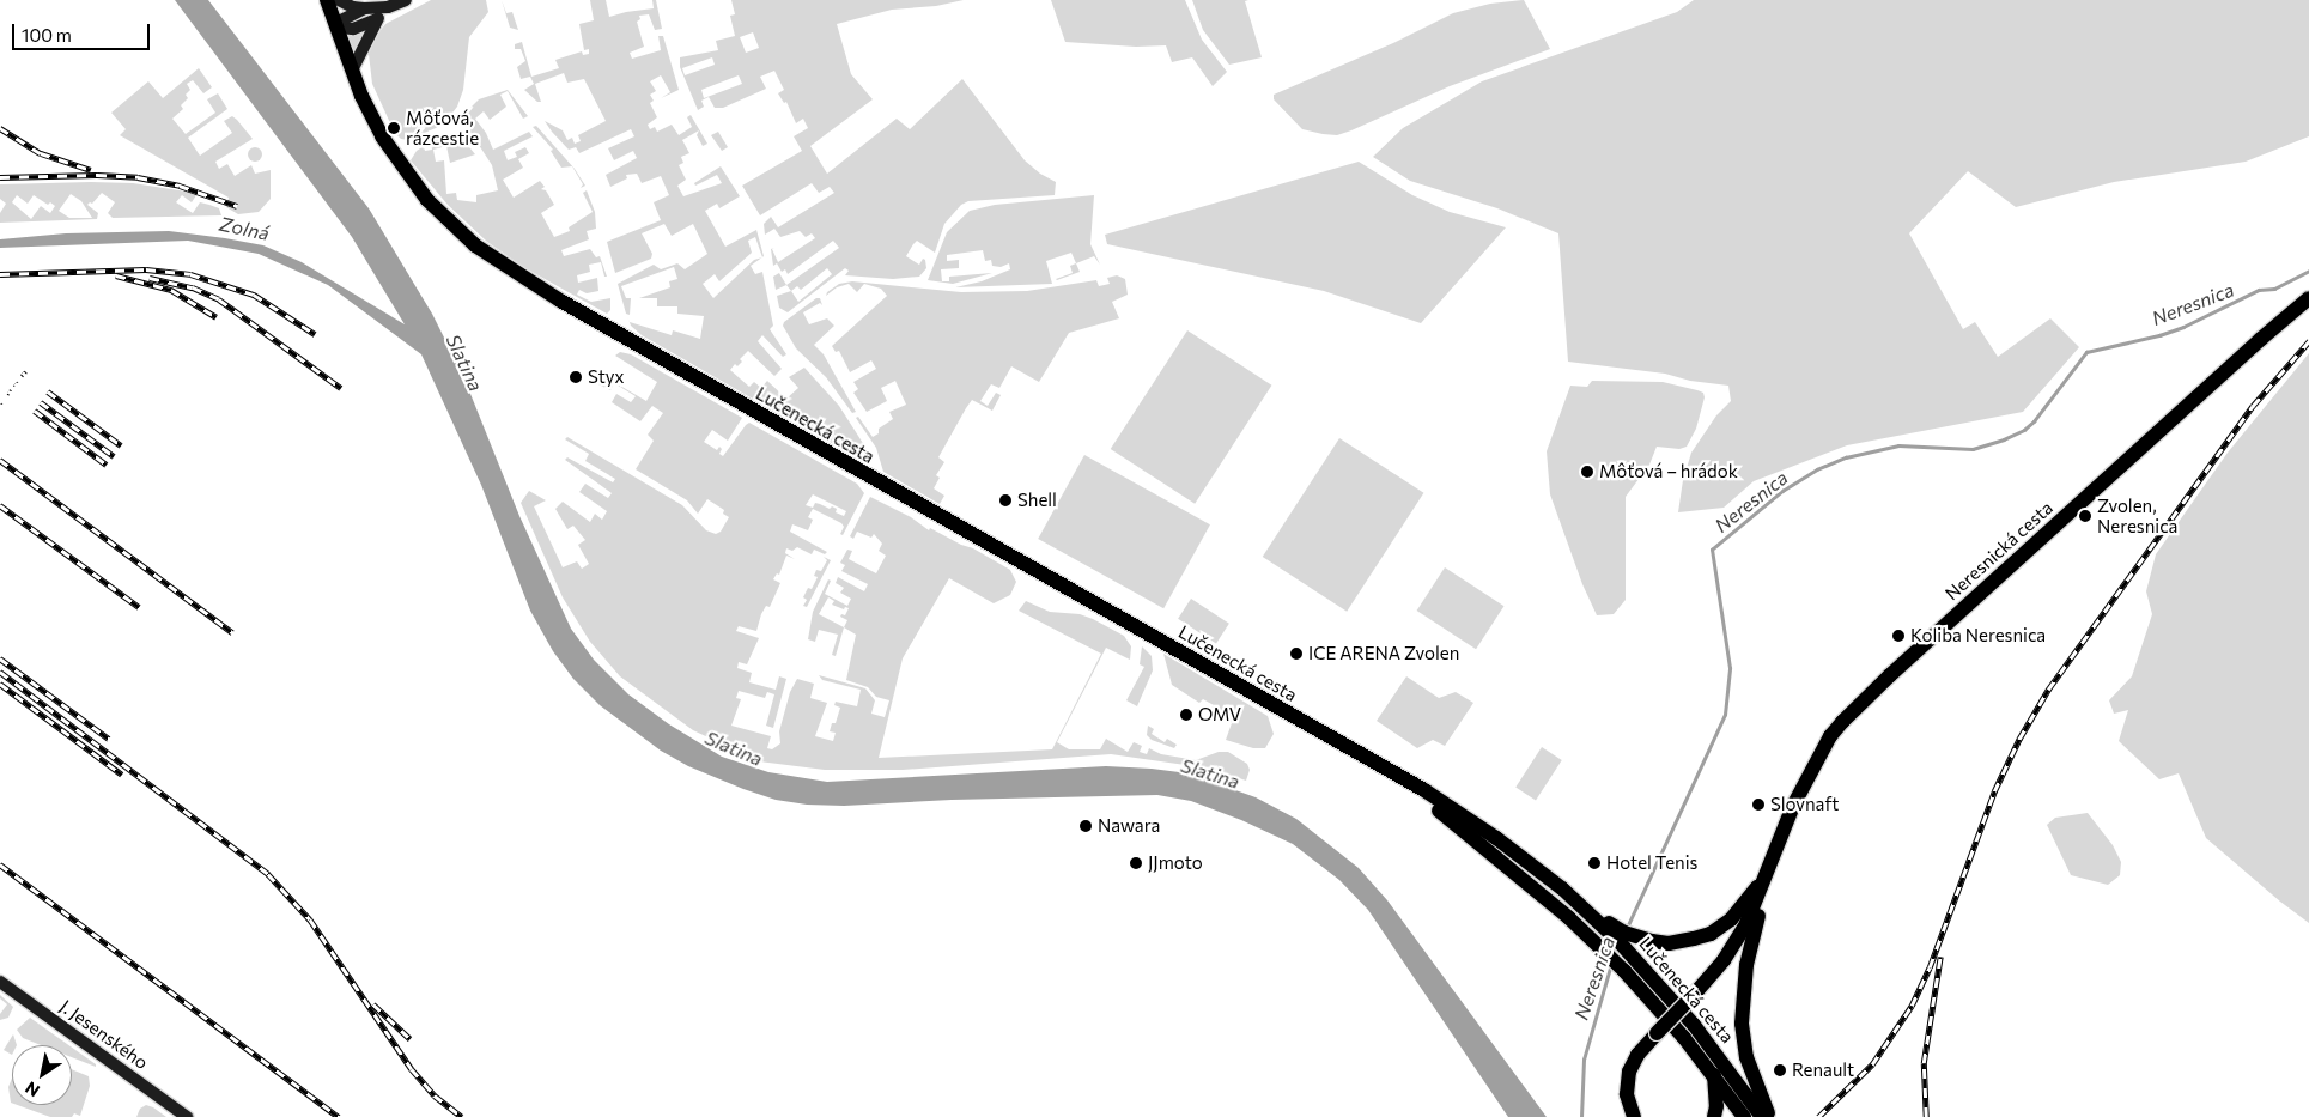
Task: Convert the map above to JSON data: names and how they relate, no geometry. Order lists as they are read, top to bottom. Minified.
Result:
{"streets":{"main road":["Lučenecká cesta","Neresnická cesta"],"street":["J. Jesenského"]},"water":["Zolná","Neresnica","Slatina"],"places":["Môťová, rázcestie","Styx","Môťová – hrádok","Shell","Zvolen, Neresnica","Koliba Neresnica","ICE ARENA Zvolen","OMV","Slovnaft","Nawara","JJmoto","Hotel Tenis","Renault"],"scale_bar":"100 m","north":"bottom left"}
